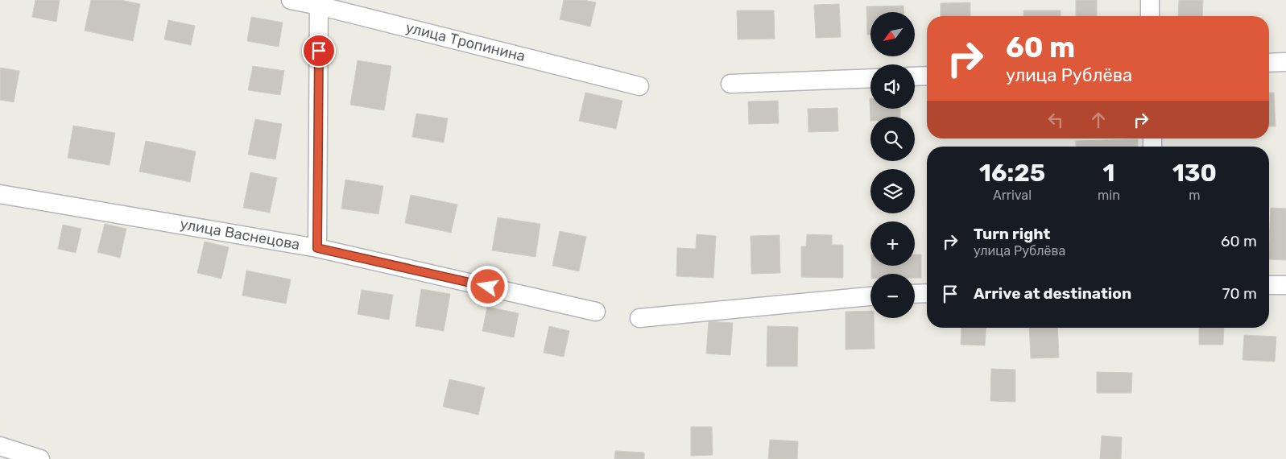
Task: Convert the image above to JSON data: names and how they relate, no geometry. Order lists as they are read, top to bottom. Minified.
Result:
{"streets":{"street":["улица Тропинина","улица Васнецова"]},"north":"bottom left","page":{"map_buttons":["+","−"],"turn":["60 m","улица Рублёва"],"eta":["16:25","Arrival","1","min","130","m"],"list":[{"name":"Turn right","note":"улица Рублёва","value":"60 m"},{"name":"Arrive at destination","value":"70 m"}]}}
